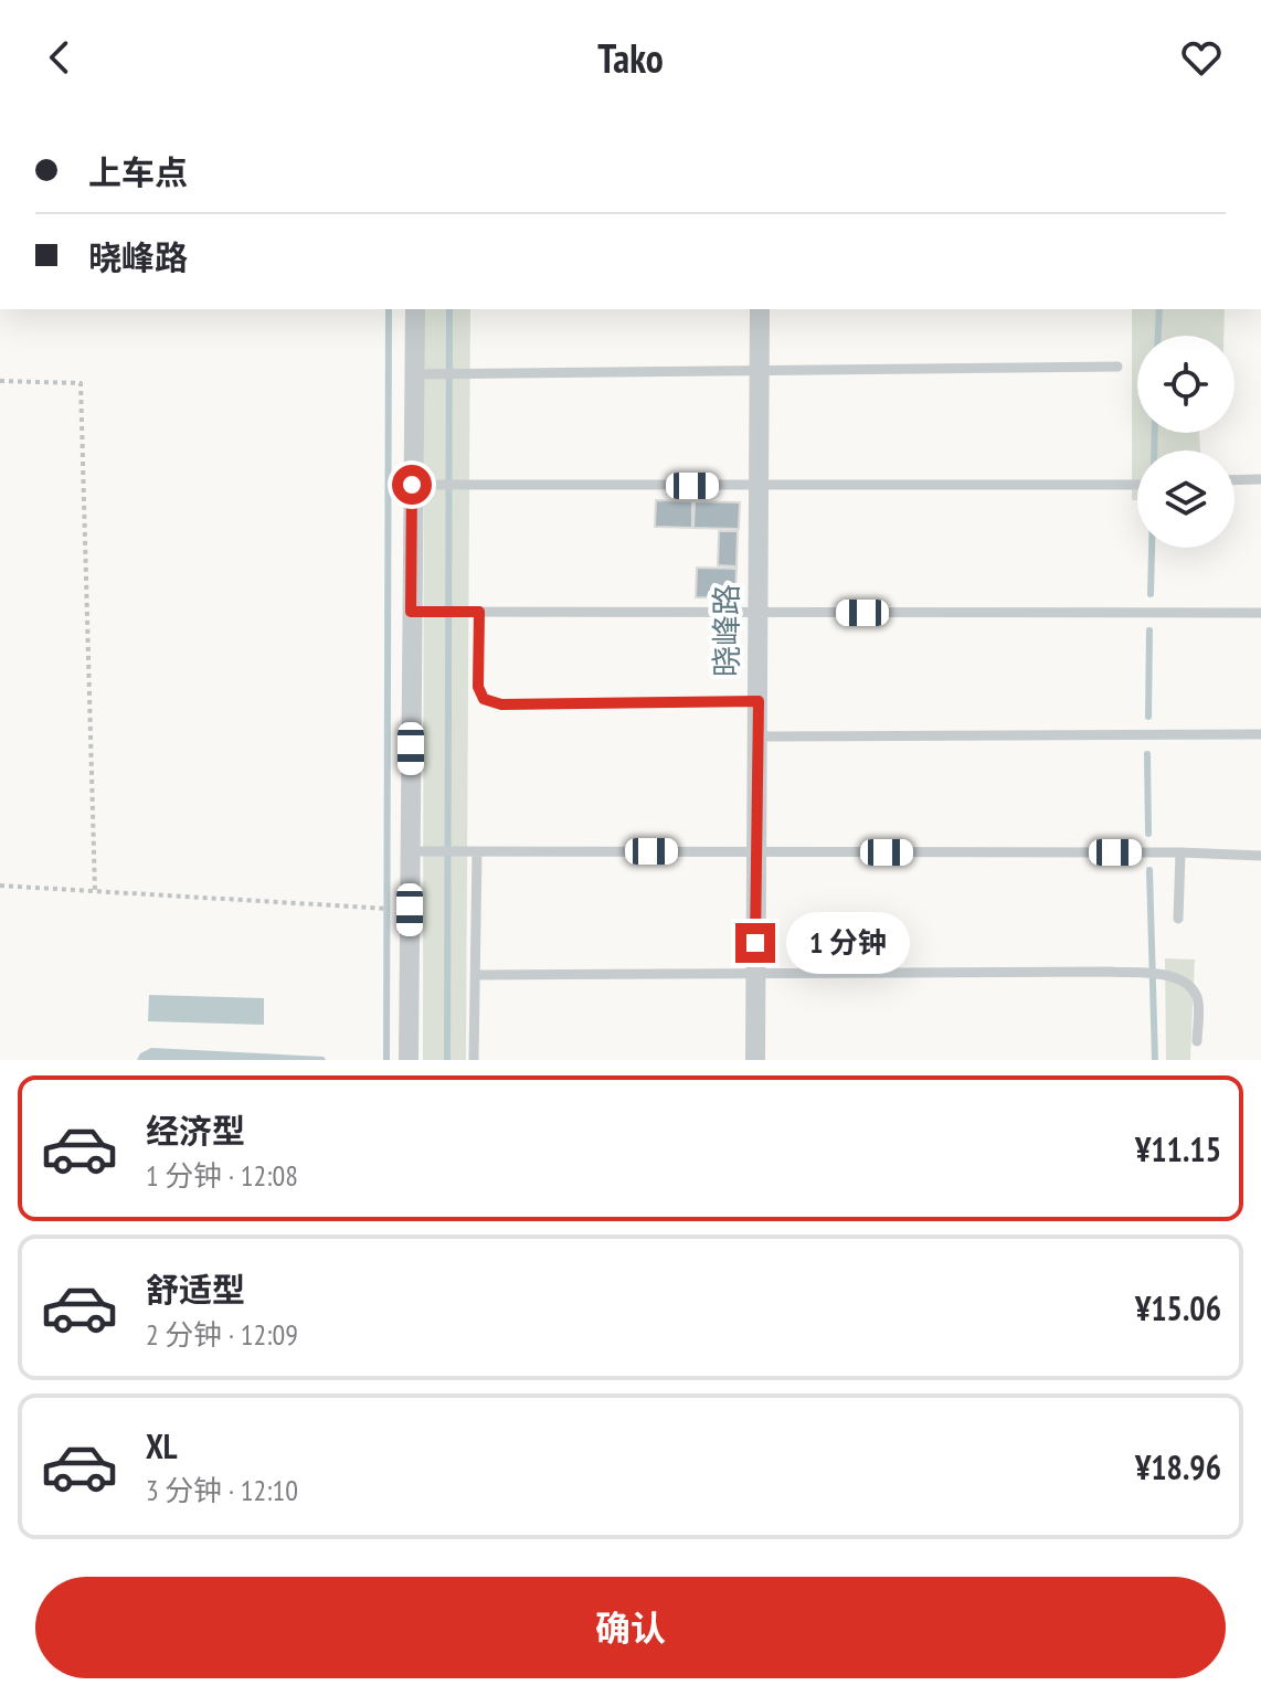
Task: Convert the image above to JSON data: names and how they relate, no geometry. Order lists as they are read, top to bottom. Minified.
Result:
{"streets":{"street":["晓峰路"]},"page":{"header":"Tako","banner":["上车点","晓峰路"],"bubble":"1 分钟","list":[{"name":"经济型","note":"1 分钟 · 12:08","value":"¥11.15"},{"name":"舒适型","note":"2 分钟 · 12:09","value":"¥15.06"},{"name":"XL","note":"3 分钟 · 12:10","value":"¥18.96"}],"buttons":"确认"}}
